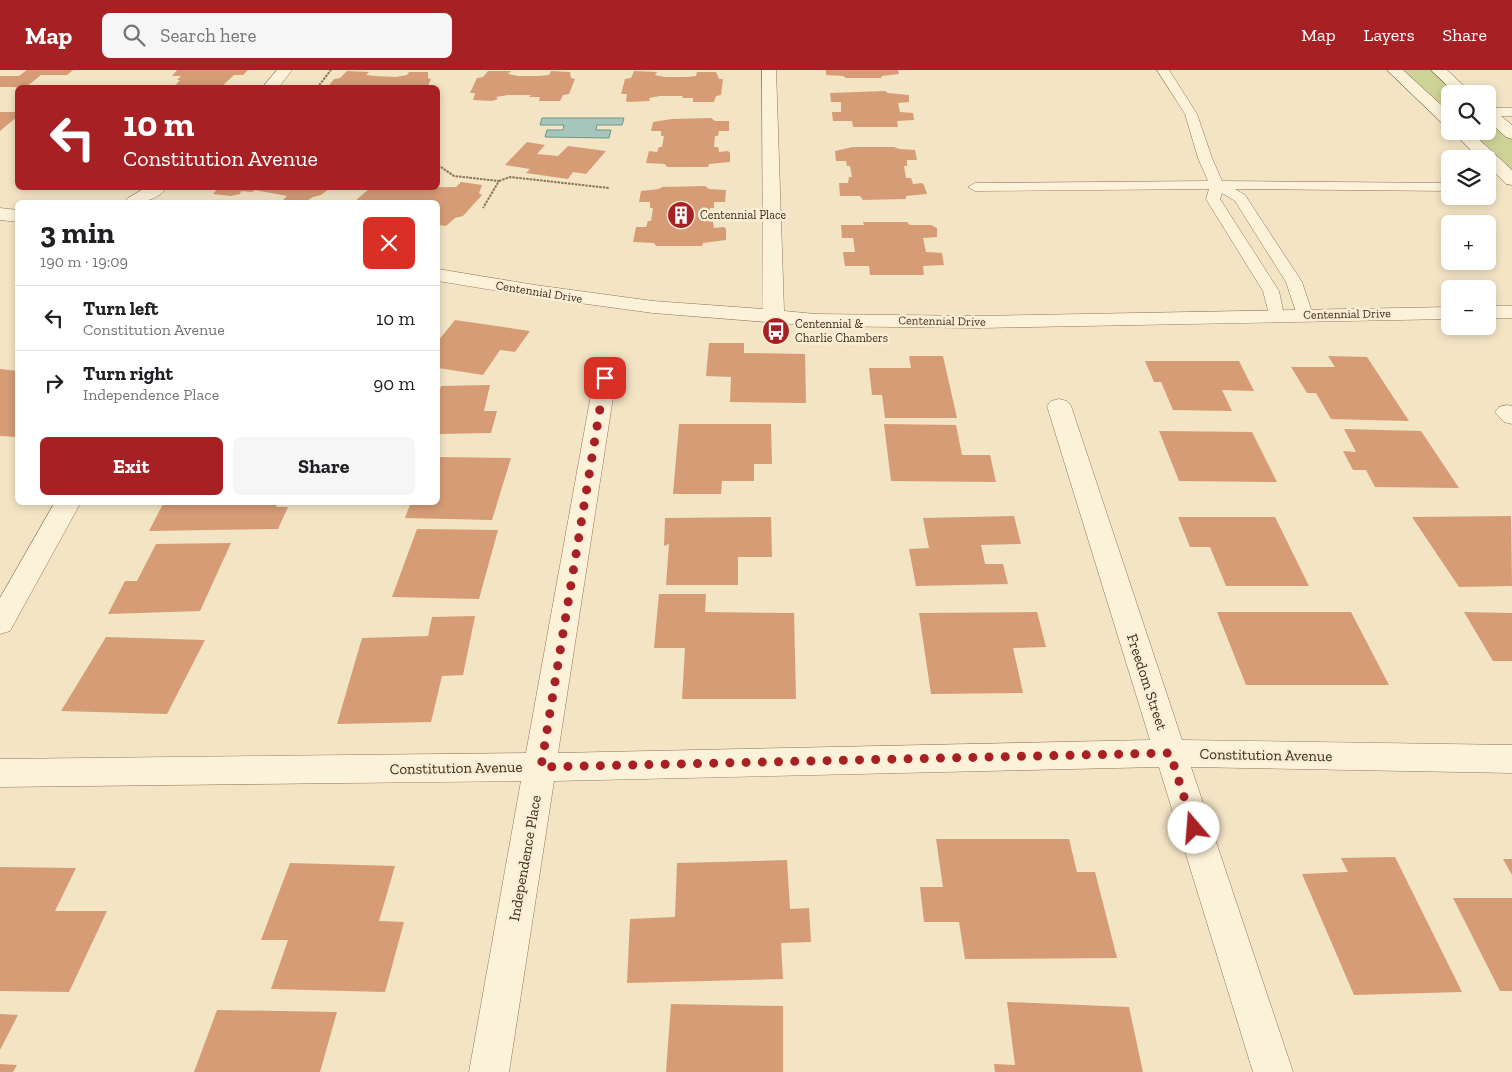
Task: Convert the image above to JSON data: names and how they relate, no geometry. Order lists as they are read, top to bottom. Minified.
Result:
{"streets":{"street":["Centennial Drive","Freedom Street","Constitution Avenue","Independence Place"]},"crossings":[["Freedom Street","Constitution Avenue"],["Constitution Avenue","Independence Place"]],"places":{"building":["Centennial Place"],"bus stop":["Centennial & Charlie Chambers"]},"page":{"header":"Map","search":"Search here","nav":["Map","Layers","Share"],"map_buttons":["+","−"],"turn":["10 m","Constitution Avenue"],"heading":["3 min","190 m · 19:09"],"list":[{"name":"Turn left","note":"Constitution Avenue","value":"10 m"},{"name":"Turn right","note":"Independence Place","value":"90 m"}],"buttons":["Exit","Share"]}}
